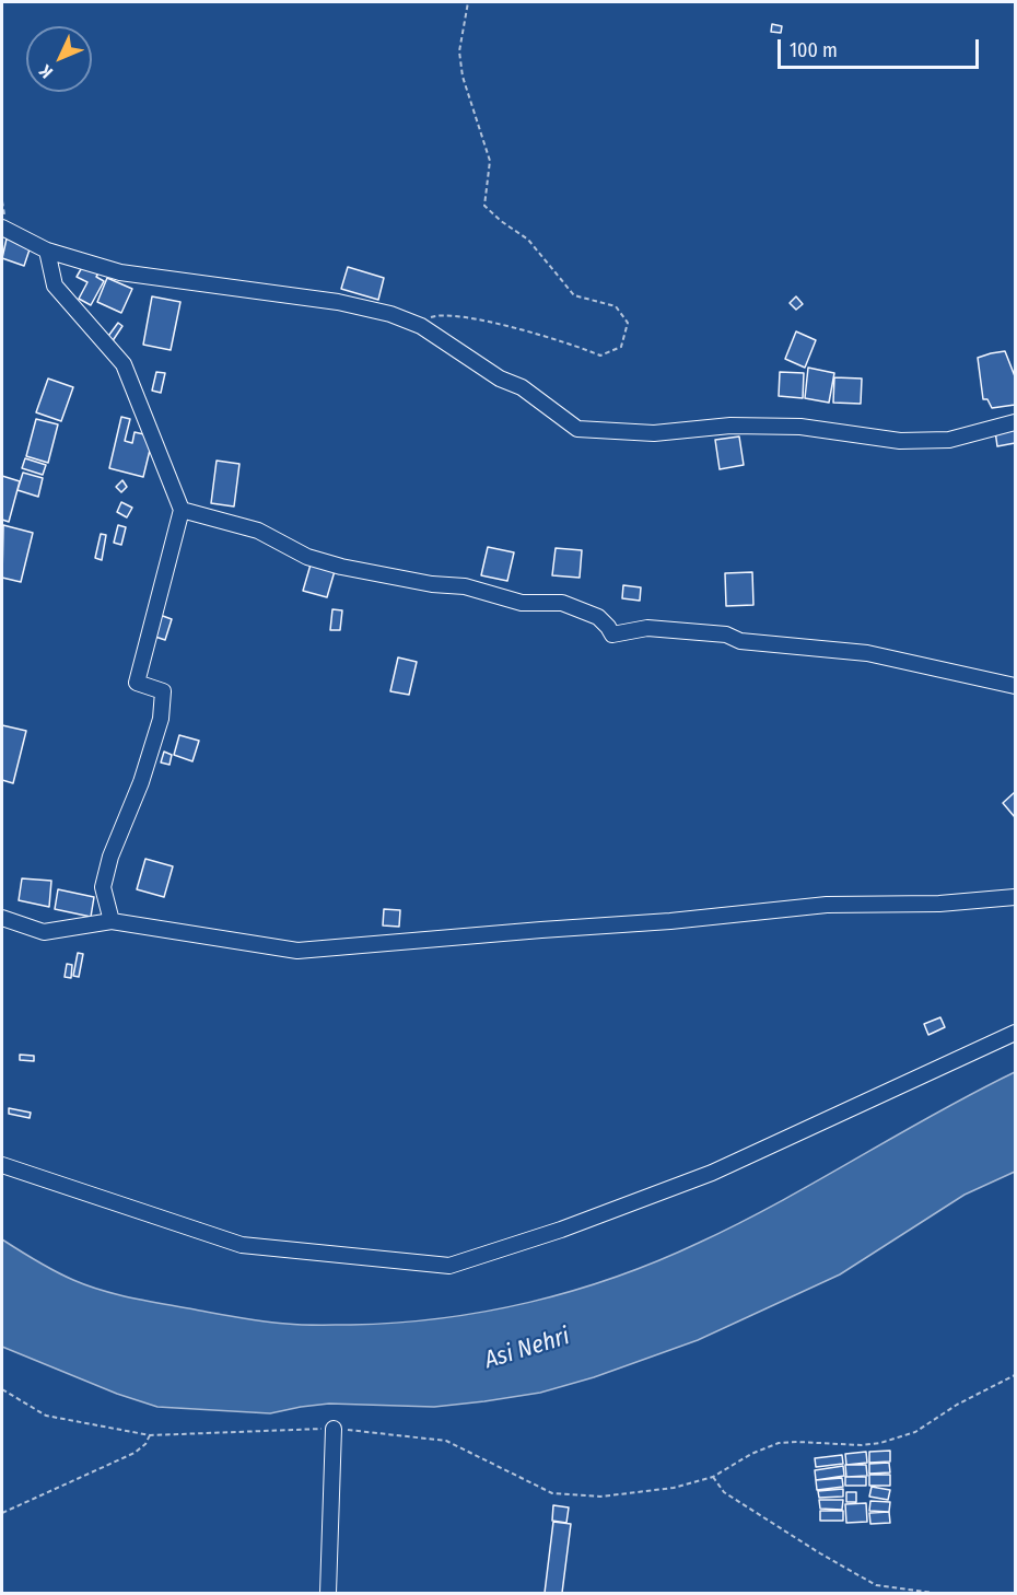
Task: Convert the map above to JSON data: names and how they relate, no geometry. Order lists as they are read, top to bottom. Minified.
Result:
{"water":["Asi Nehri"],"scale_bar":"100 m","north":"bottom left"}
